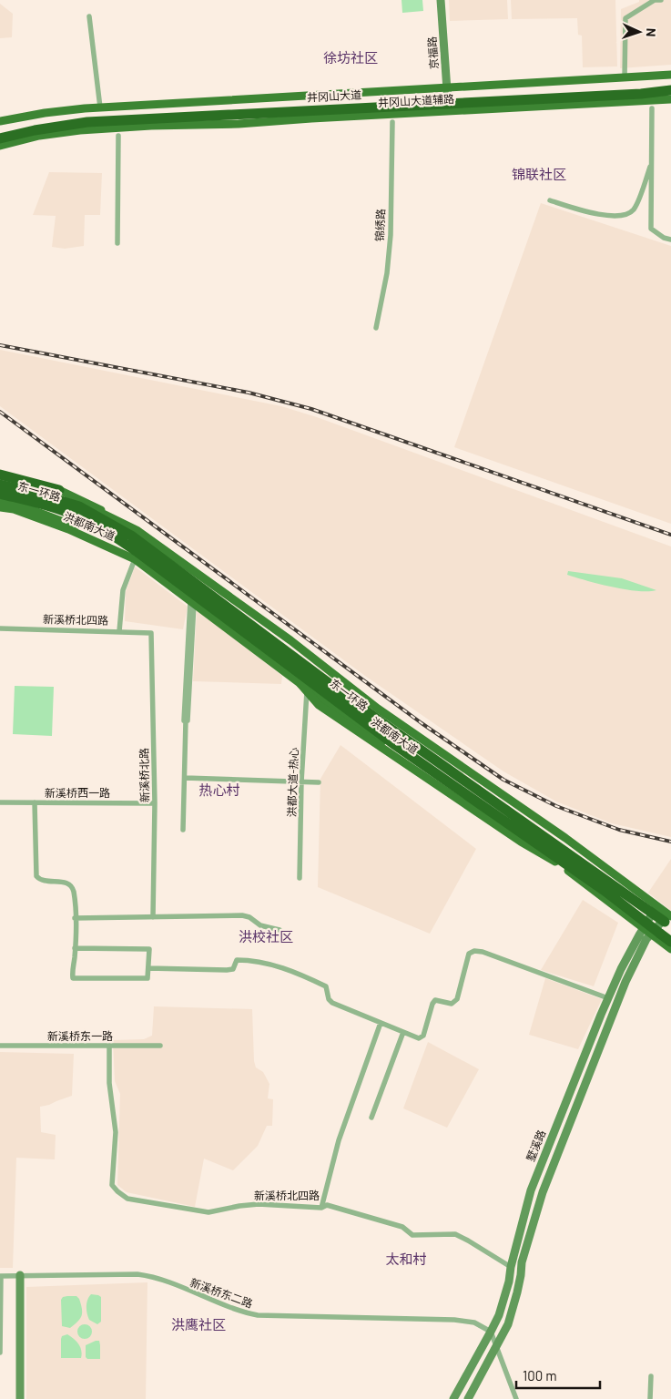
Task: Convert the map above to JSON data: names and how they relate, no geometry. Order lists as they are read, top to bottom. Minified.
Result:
{"streets":{"highway":["井冈山大道","东一环路"],"main road":["井冈山大道辅路","洪都南大道"],"street":["京福路","锦绣路","新溪桥北四路","新溪桥北路","洪都大道-热心","新溪桥西一路","新溪桥东一路","墅溪路","新溪桥东二路"]},"crossings":[["京福路","井冈山大道"],["京福路","井冈山大道辅路"],["井冈山大道","井冈山大道辅路"],["东一环路","洪都南大道"],["洪都南大道","洪都大道-热心"],["洪都南大道","墅溪路"],["新溪桥北四路","新溪桥北路"],["新溪桥北四路","新溪桥东一路"],["新溪桥北四路","墅溪路"],["新溪桥北路","新溪桥西一路"],["墅溪路","新溪桥东二路"]],"districts":["徐坊社区","锦联社区","热心村","洪校社区","太和村","洪鹰社区"],"scale_bar":"100 m","north":"right"}
